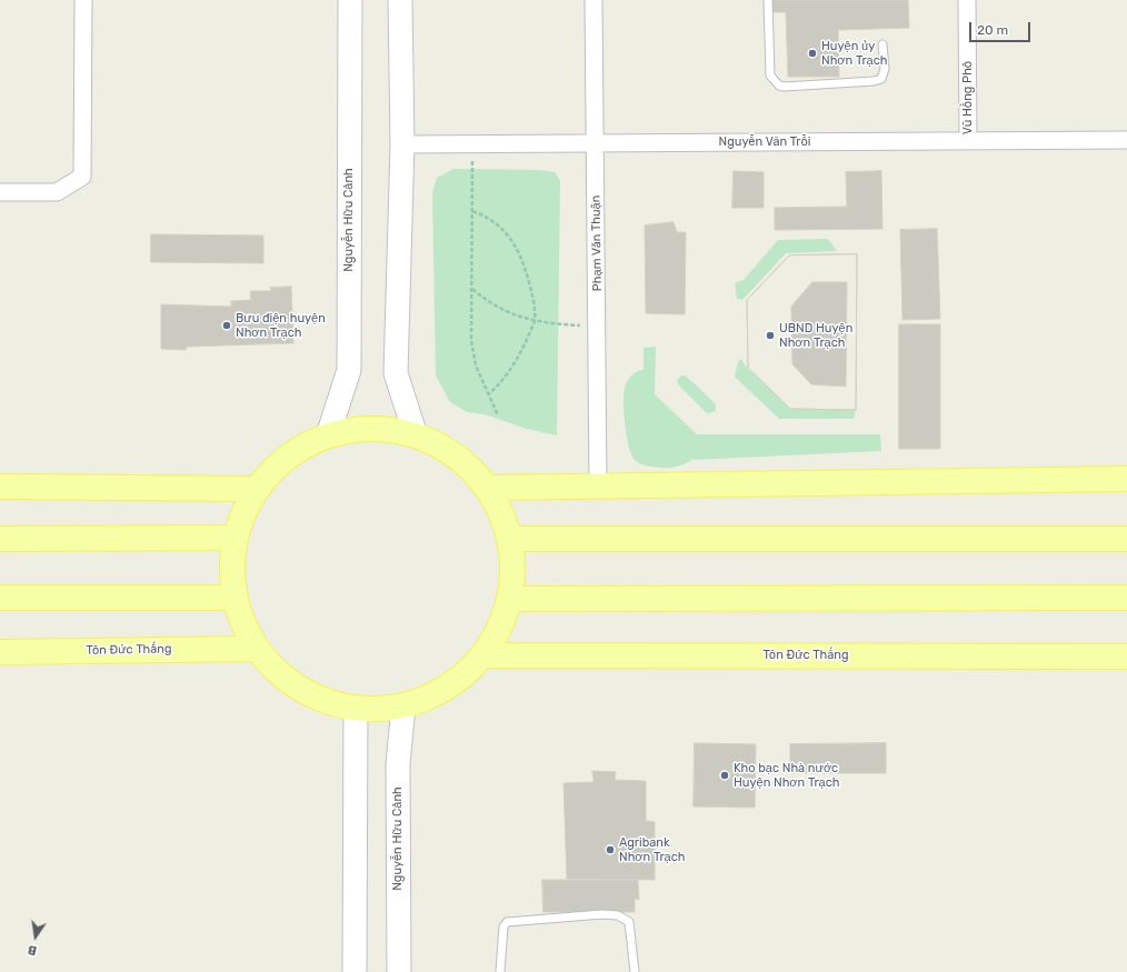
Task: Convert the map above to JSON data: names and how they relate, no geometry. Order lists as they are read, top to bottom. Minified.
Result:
{"streets":{"main road":["Tôn Đức Thắng"],"street":["Vũ Hồng Phô","Nguyễn Văn Trỗi","Nguyễn Hữu Cảnh","Phạm Văn Thuận"]},"crossings":[["Vũ Hồng Phô","Nguyễn Văn Trỗi"],["Nguyễn Văn Trỗi","Phạm Văn Thuận"]],"places":["Huyện ủy Nhơn Trạch","Bưu điện huyện Nhơn Trạch","UBND Huyện Nhơn Trạch","Kho bạc Nhà nước Huyện Nhơn Trạch","Agribank Nhơn Trạch"],"scale_bar":"20 m","north":"bottom"}
